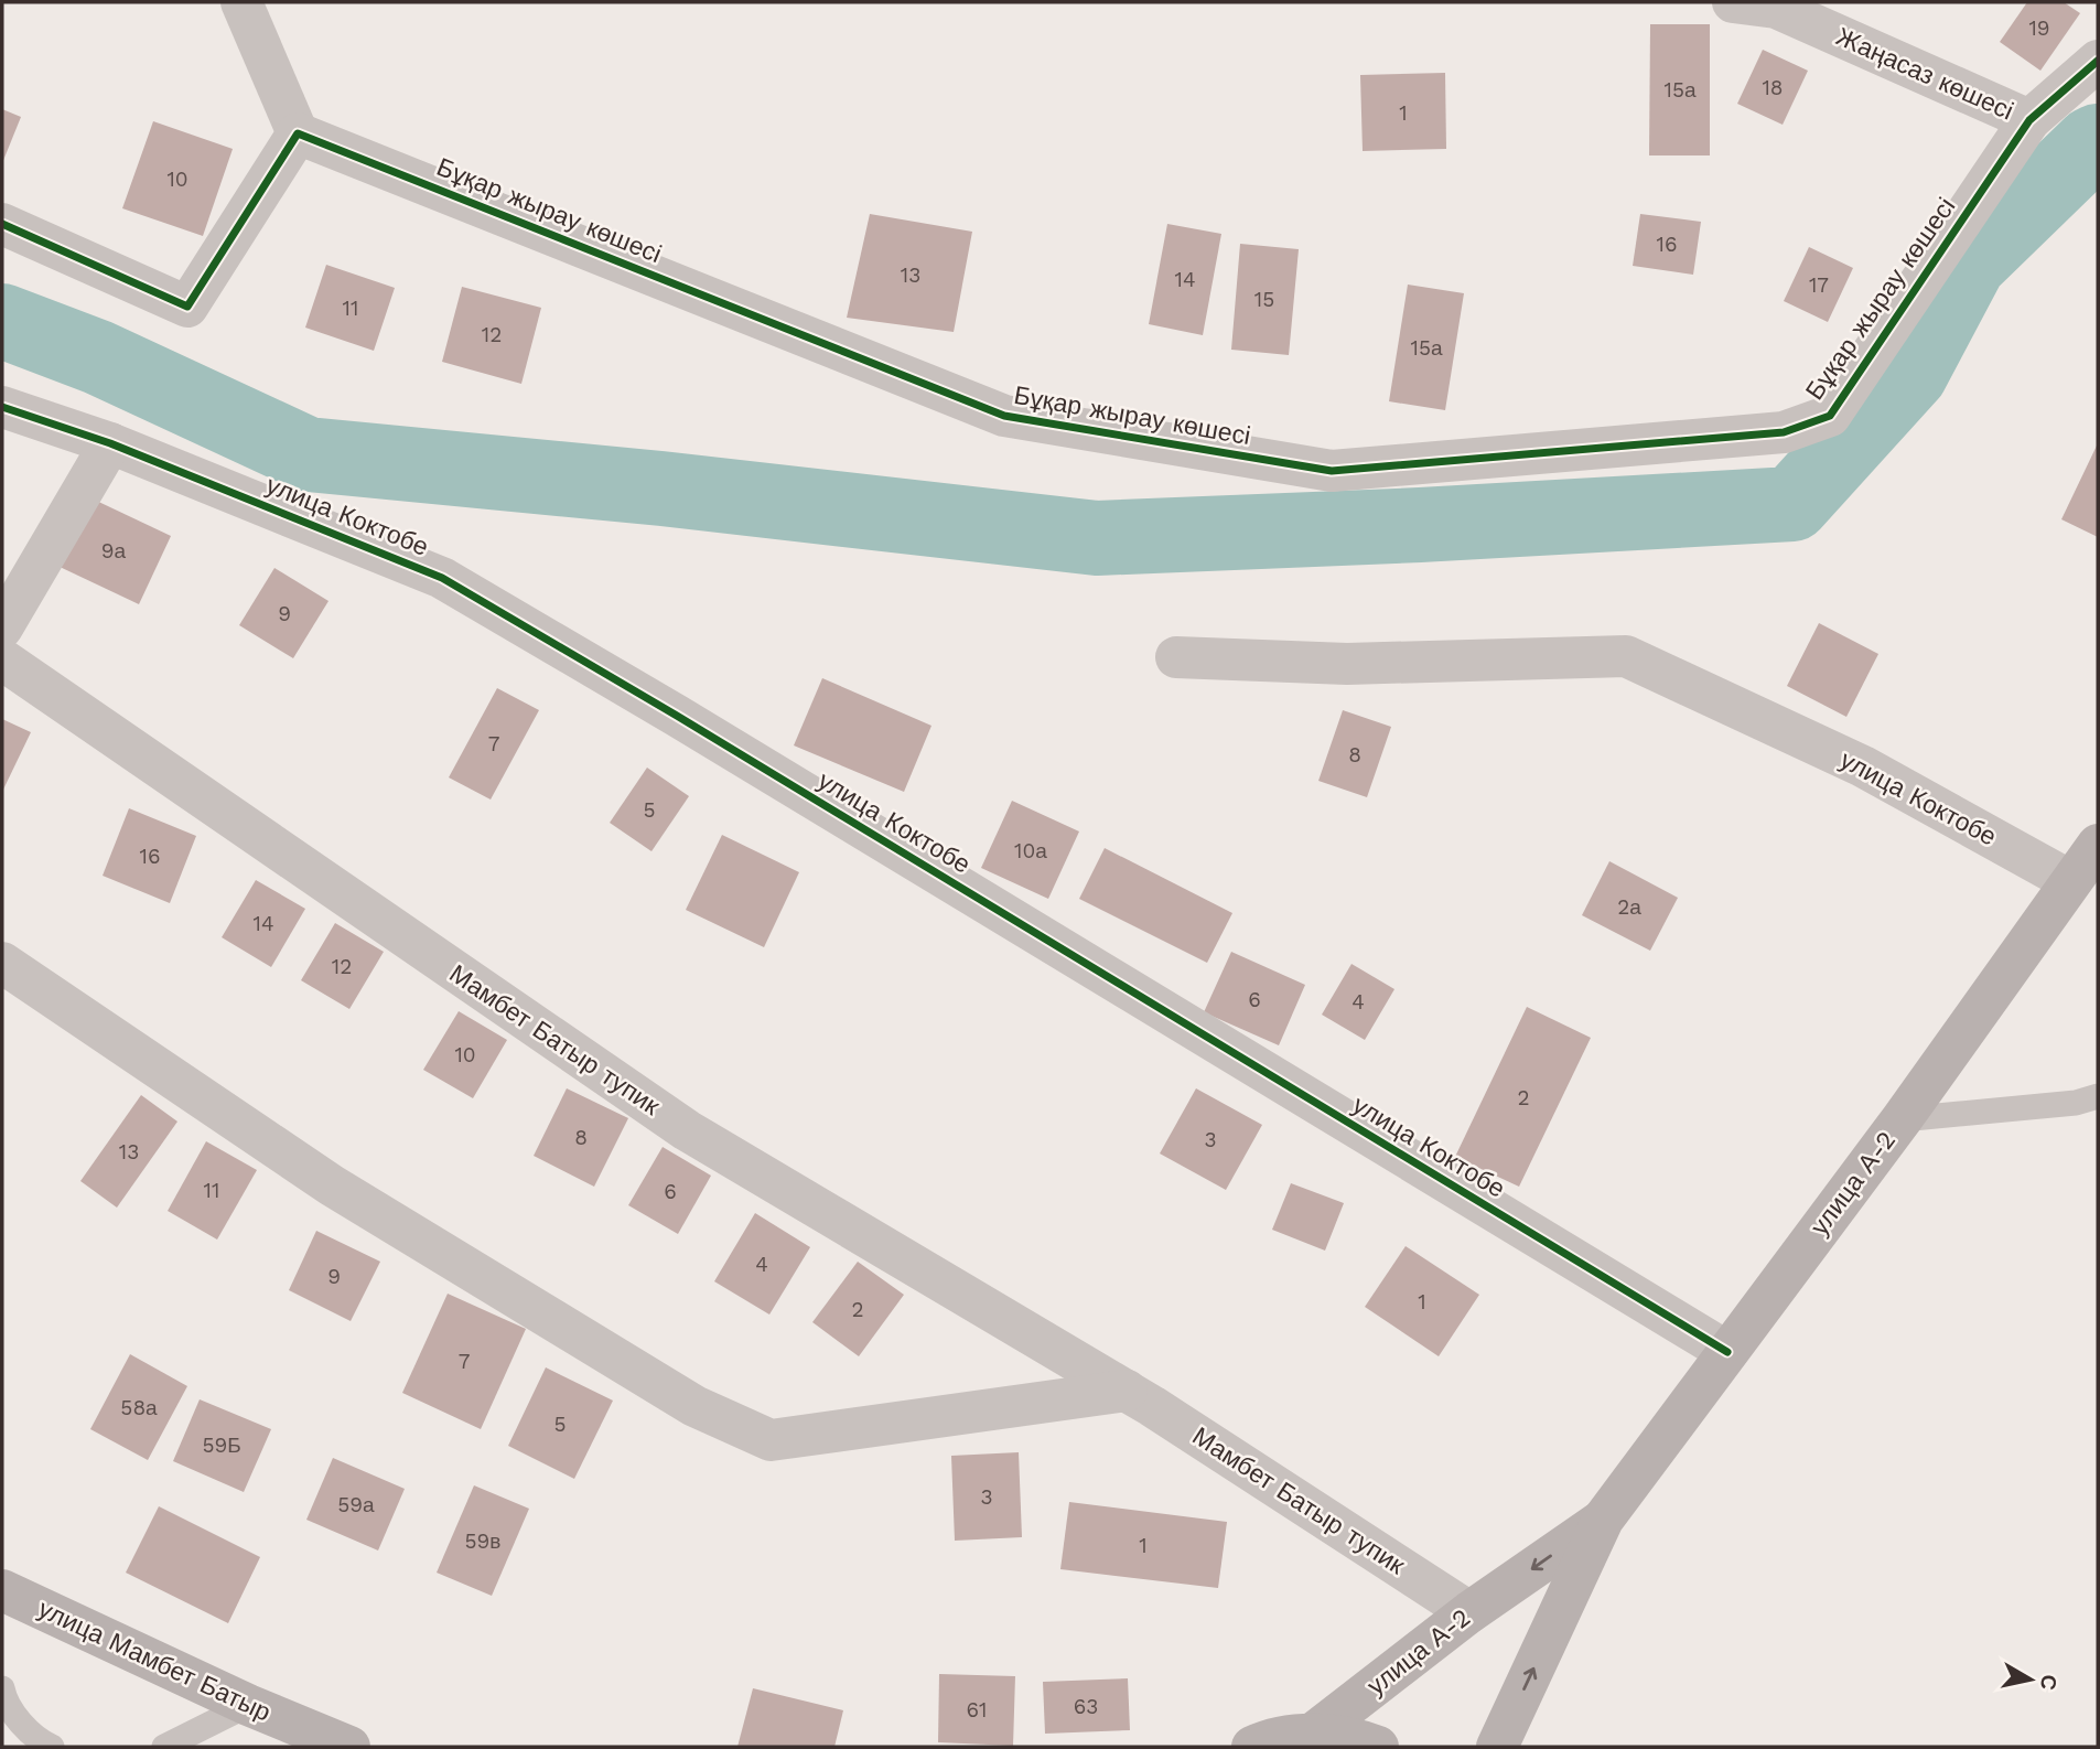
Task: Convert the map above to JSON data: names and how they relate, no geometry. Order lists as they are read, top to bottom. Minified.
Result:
{"streets":{"main road":["улица А-2","улица Мамбет Батыр"],"street":["Жаңасаз көшесі","Бұқар жырау көшесі","улица Коктобе","Мамбет Батыр тупик"]},"crossings":[["Жаңасаз көшесі","Бұқар жырау көшесі"],["улица Коктобе","улица А-2"],["Мамбет Батыр тупик","улица А-2"]],"house_numbers":["19","18","15а","1","10","16","13","14","17","15","11","12","15а","9а","9","7","8","5","10а","16","2а","14","12","6","4","10","2","8","3","13","11","6","4","9","1","2","7","58а","5","59Б","3","59а","59в","1","63","61"],"north":"right"}
